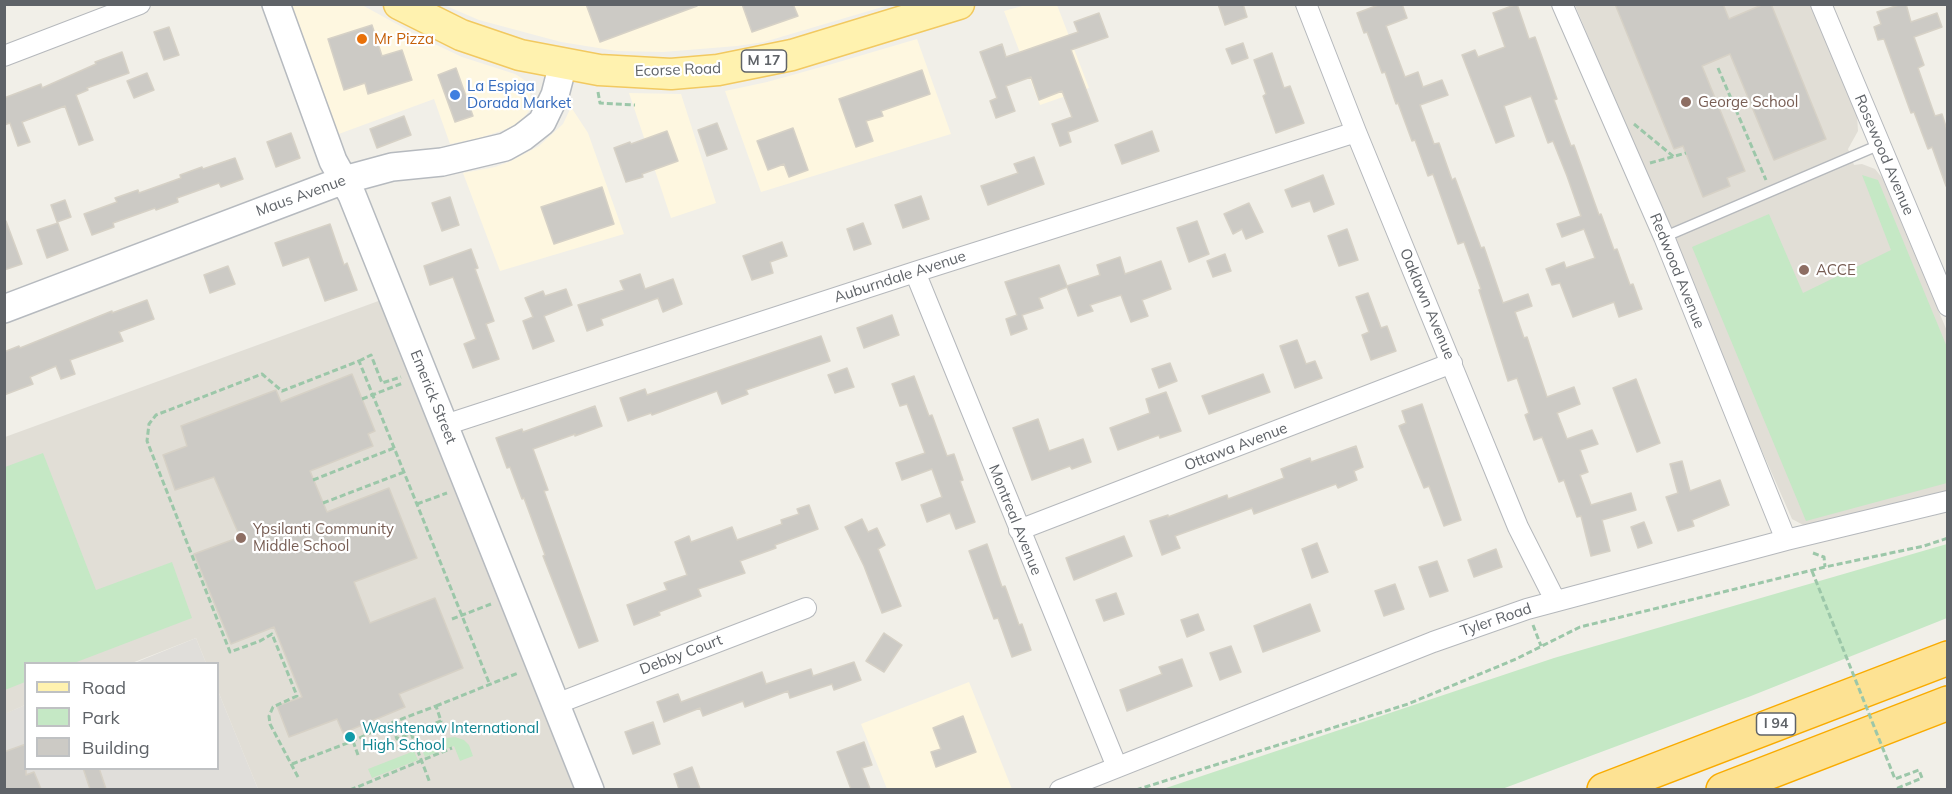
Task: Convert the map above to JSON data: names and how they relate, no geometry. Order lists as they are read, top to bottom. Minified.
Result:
{"streets":{"highway":["I 94"],"main road":["M 17","Ecorse Road"],"street":["Rosewood Avenue","Maus Avenue","Redwood Avenue","Auburndale Avenue","Oaklawn Avenue","Emerick Street","Ottawa Avenue","Montreal Avenue","Tyler Road","Debby Court"]},"crossings":[["Ecorse Road","Maus Avenue"],["Maus Avenue","Emerick Street"],["Redwood Avenue","Tyler Road"],["Auburndale Avenue","Oaklawn Avenue"],["Auburndale Avenue","Emerick Street"],["Auburndale Avenue","Montreal Avenue"],["Oaklawn Avenue","Ottawa Avenue"],["Oaklawn Avenue","Tyler Road"],["Emerick Street","Debby Court"],["Ottawa Avenue","Montreal Avenue"],["Montreal Avenue","Tyler Road"]],"places":["Mr Pizza","La Espiga Dorada Market","George School","ACCE","Ypsilanti Community Middle School","Washtenaw International High School"],"legend":["Road","Park","Building"]}
